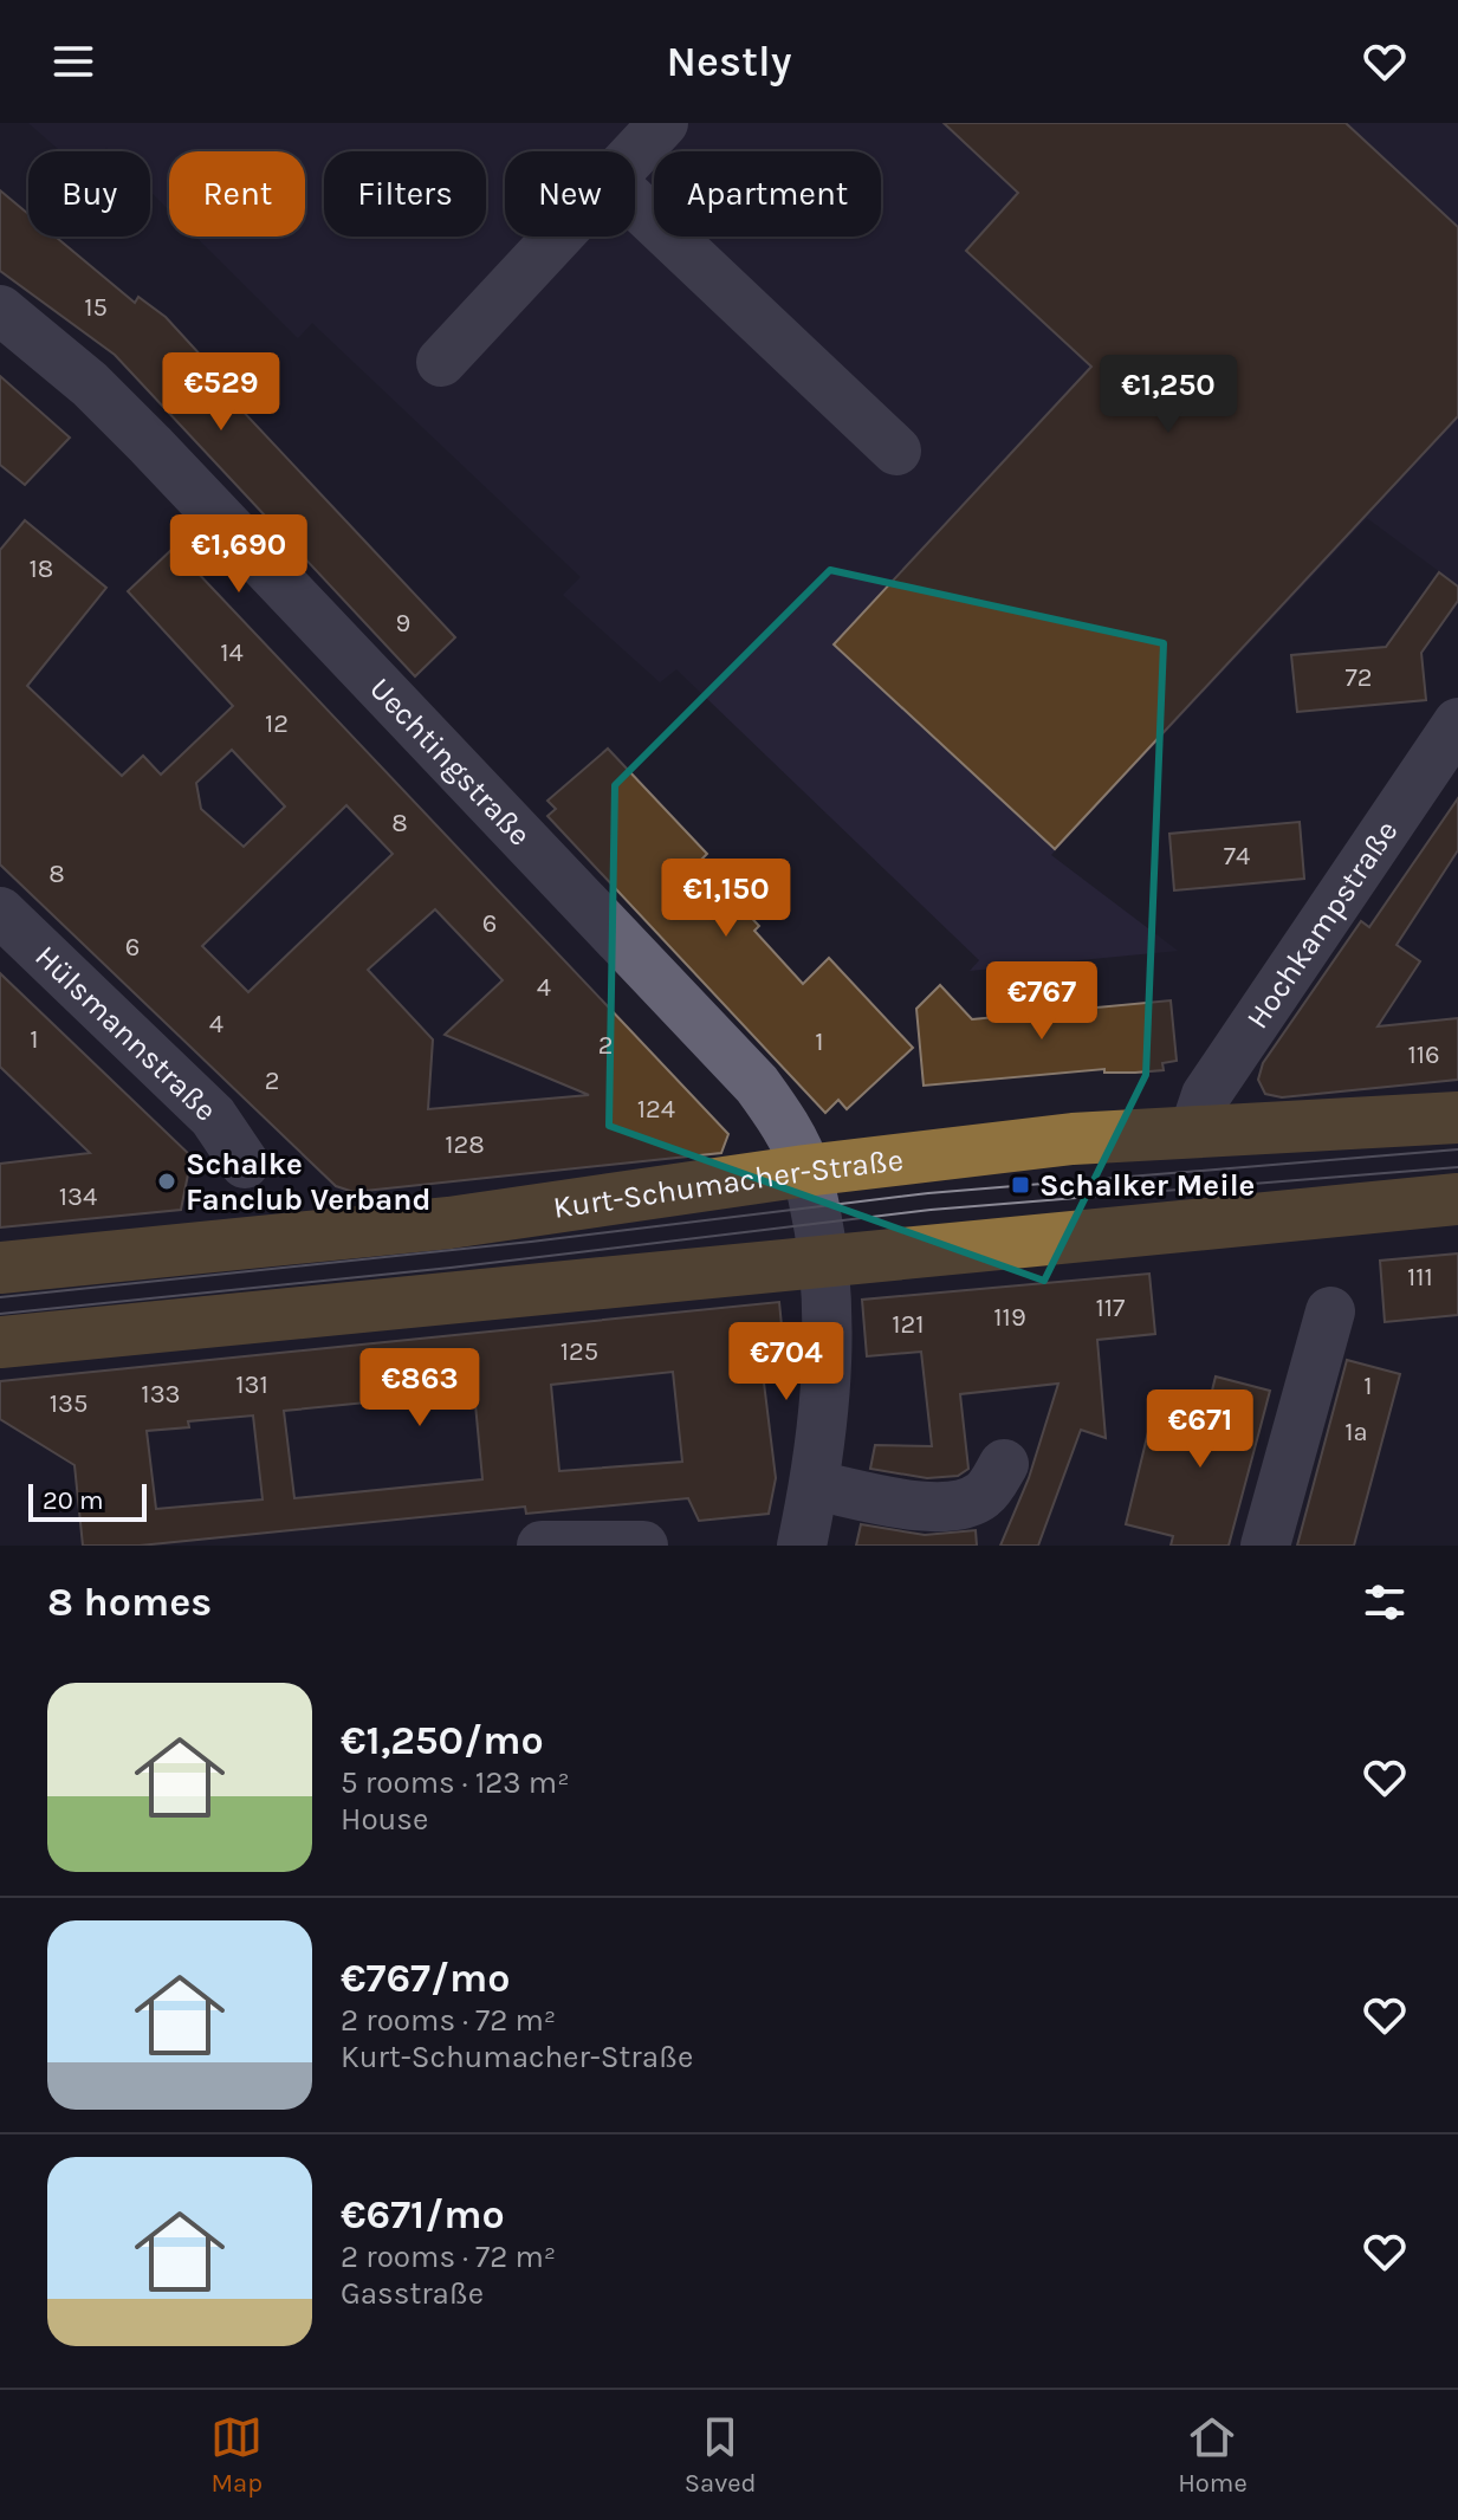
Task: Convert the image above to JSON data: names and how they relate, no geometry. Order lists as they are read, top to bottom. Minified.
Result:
{"streets":{"main road":["Kurt-Schumacher-Straße"],"street":["Uechtingstraße","Hochkampstraße","Hülsmannstraße"]},"crossings":[["Uechtingstraße","Kurt-Schumacher-Straße"],["Hochkampstraße","Kurt-Schumacher-Straße"]],"places":{"other":["Schalke Fanclub Verband"],"transit":["Schalker Meile"]},"house_numbers":["15","18","9","14","72","12","8","74","8","6","6","4","4","1","1","2","116","2","124","128","134","111","117","119","121","125","131","1","133","135","1a"],"scale_bar":"20 m","page":{"header":"Nestly","chip":["Buy","Rent","Filters","New","Apartment"],"price":["€529","€1,250","€1,690","€1,150","€767","€704","€863","€671"],"scale":"20 m","heading":"8 homes","list":[{"name":"€1,250/mo","note":"5 rooms · 123 m² · House"},{"name":"€767/mo","note":"2 rooms · 72 m² · Kurt-Schumacher-Straße"},{"name":"€671/mo","note":"2 rooms · 72 m² · Gasstraße"}],"tabs":["Map","Saved","Home"]}}
